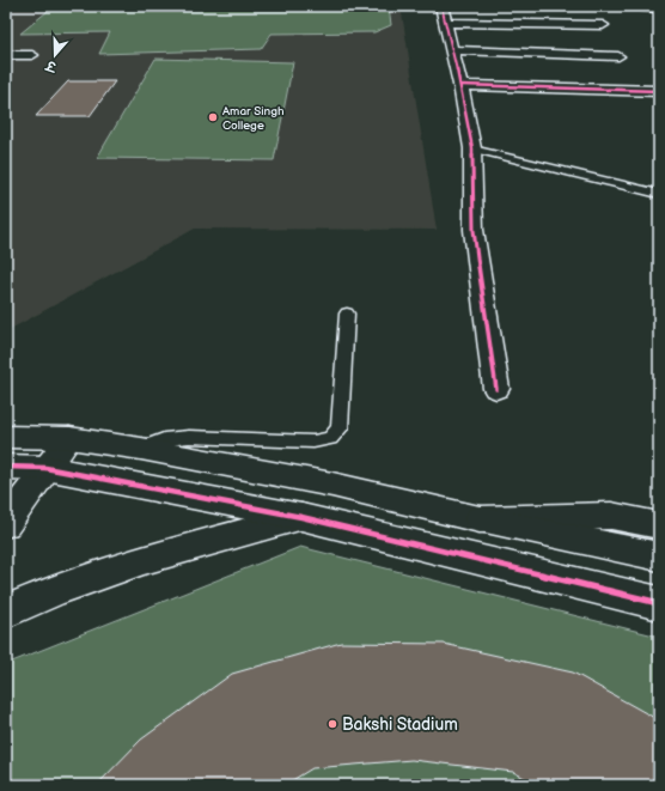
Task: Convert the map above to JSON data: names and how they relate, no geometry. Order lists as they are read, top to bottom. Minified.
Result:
{"places":["Amar Singh College","Bakshi Stadium"],"north":"bottom"}
